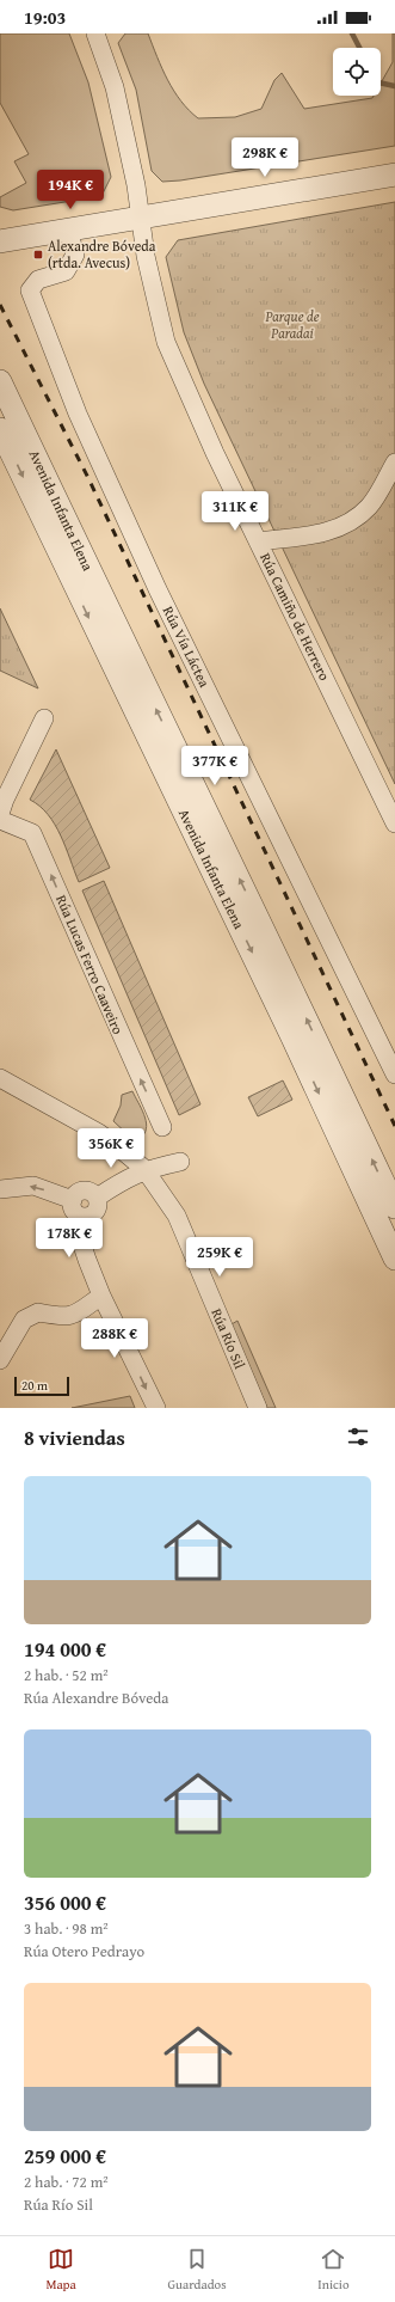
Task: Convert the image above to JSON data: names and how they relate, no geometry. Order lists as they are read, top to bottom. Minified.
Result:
{"streets":{"street":["Avenida Infanta Elena","Rúa Camiño de Herrero","Rúa Vía Láctea","Rúa Lucas Ferro Caaveiro","Rúa Río Sil"]},"one_way":["Rúa Lucas Ferro Caaveiro"],"parks":["Parque de Paradai"],"places":{"transit":["Alexandre Bóveda (rtda. Avecus)"]},"scale_bar":"20 m","page":{"status":"19:03","price":["298K €","194K €","311K €","377K €","356K €","178K €","259K €","288K €"],"scale":"20 m","heading":"8 viviendas","list":[{"name":"194 000 €","note":"2 hab. · 52 m² · Rúa Alexandre Bóveda"},{"name":"356 000 €","note":"3 hab. · 98 m² · Rúa Otero Pedrayo"},{"name":"259 000 €","note":"2 hab. · 72 m² · Rúa Río Sil"}],"tabs":["Mapa","Guardados","Inicio"]}}
